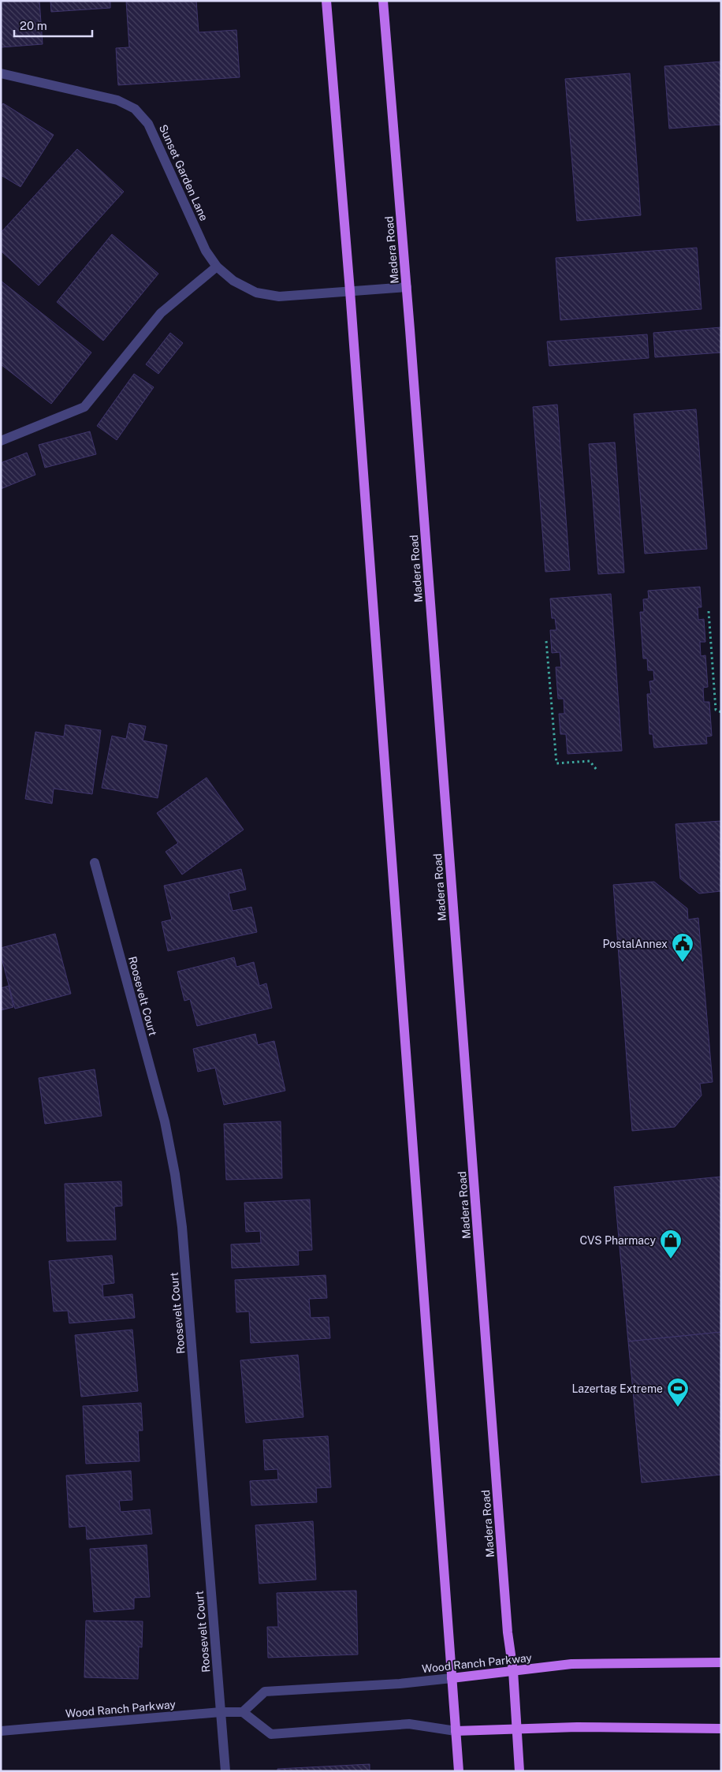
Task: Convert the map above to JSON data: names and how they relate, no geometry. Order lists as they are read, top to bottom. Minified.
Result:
{"streets":{"main road":["Madera Road","Wood Ranch Parkway"],"street":["Sunset Garden Lane","Roosevelt Court"]},"crossings":[["Sunset Garden Lane","Madera Road"],["Madera Road","Wood Ranch Parkway"],["Roosevelt Court","Wood Ranch Parkway"]],"places":{"public building":["PostalAnnex"],"shop":["CVS Pharmacy"],"sports":["Lazertag Extreme"]},"scale_bar":"20 m"}
